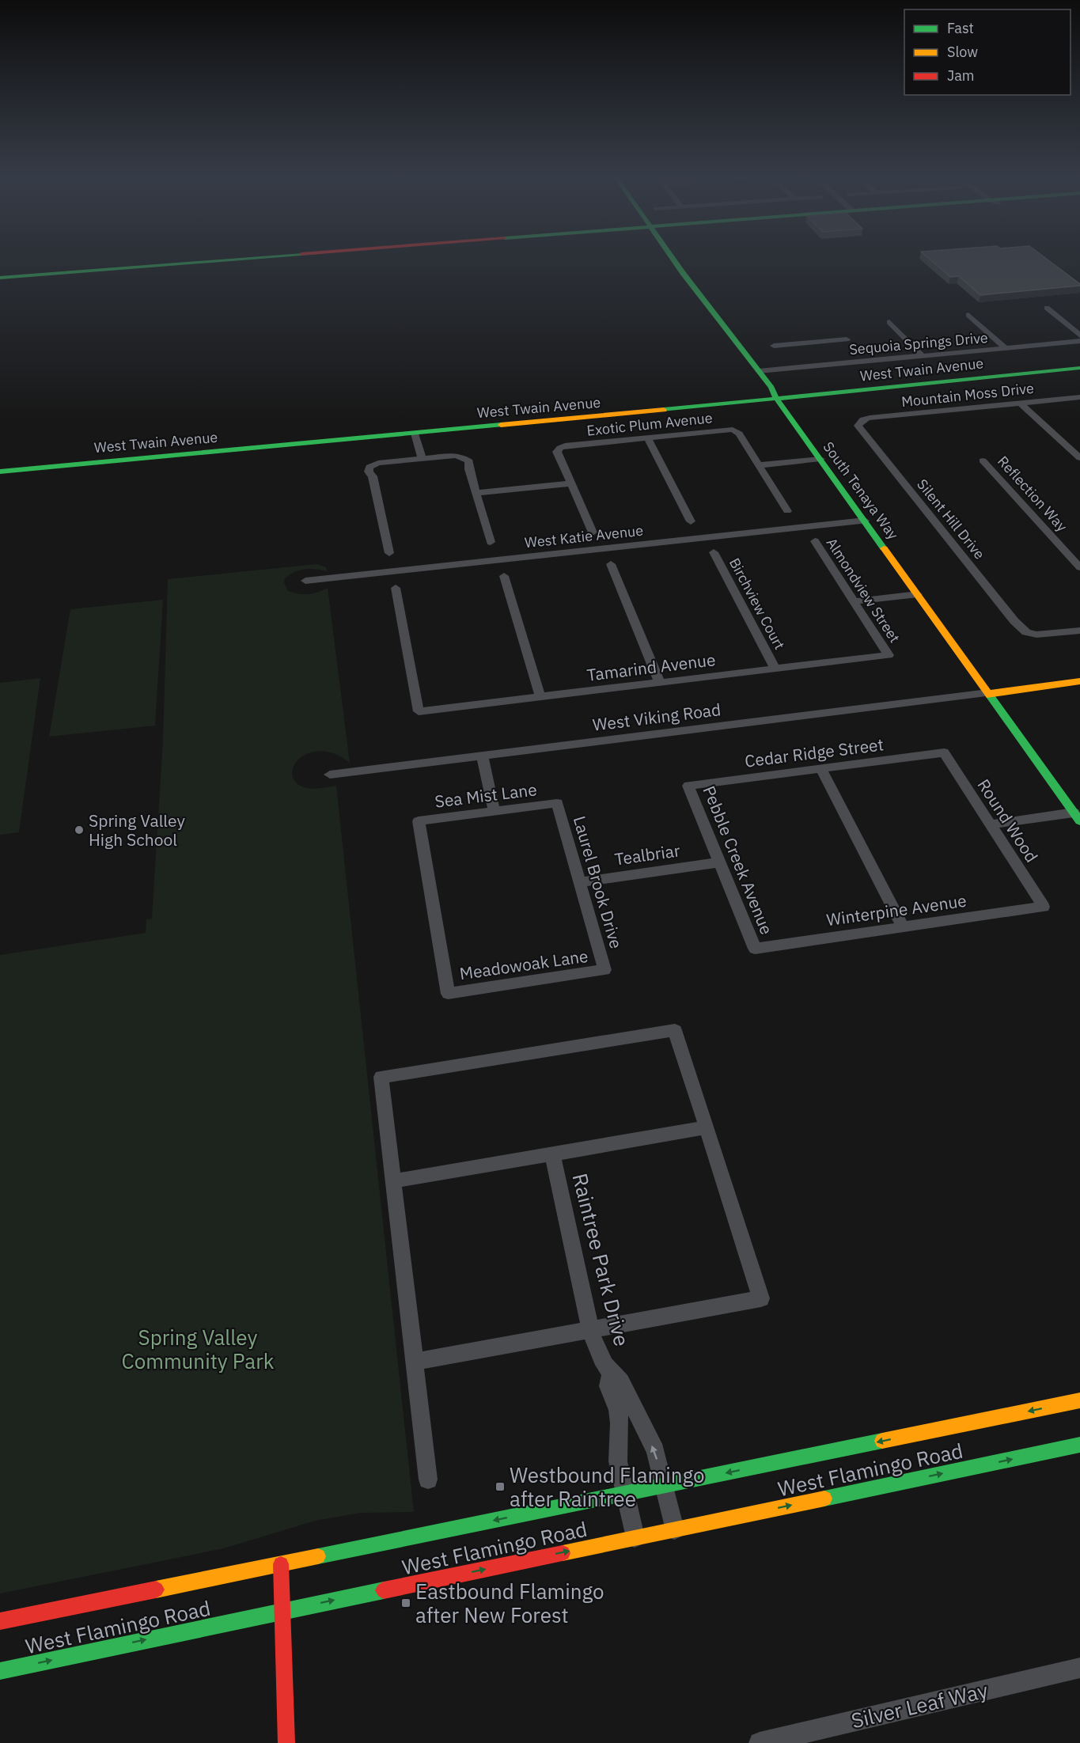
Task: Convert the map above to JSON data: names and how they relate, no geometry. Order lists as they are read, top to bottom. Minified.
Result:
{"streets":{"main road":["West Twain Avenue","South Tenaya Way","West Flamingo Road"],"street":["Sequoia Springs Drive","Mountain Moss Drive","Exotic Plum Avenue","Reflection Way","Silent Hill Drive","West Katie Avenue","Almondview Street","Birchview Court","Tamarind Avenue","West Viking Road","Cedar Ridge Street","Sea Mist Lane","Round Wood","Tealbriar","Pebble Creek Avenue","Laurel Brook Drive","Winterpine Avenue","Meadowoak Lane","Raintree Park Drive","Silver Leaf Way"]},"crossings":[["Sequoia Springs Drive","South Tenaya Way"],["West Twain Avenue","South Tenaya Way"],["Mountain Moss Drive","Silent Hill Drive"],["South Tenaya Way","West Katie Avenue"],["South Tenaya Way","West Viking Road"],["Almondview Street","Tamarind Avenue"],["Birchview Court","Tamarind Avenue"],["Cedar Ridge Street","Round Wood"],["Cedar Ridge Street","Pebble Creek Avenue"],["Sea Mist Lane","Laurel Brook Drive"],["Sea Mist Lane","Meadowoak Lane"],["Round Wood","Winterpine Avenue"],["Tealbriar","Pebble Creek Avenue"],["Tealbriar","Laurel Brook Drive"],["Pebble Creek Avenue","Winterpine Avenue"],["Laurel Brook Drive","Meadowoak Lane"],["Raintree Park Drive","West Flamingo Road"]],"parks":["Spring Valley Community Park"],"places":{"other":["Spring Valley High School"],"transit":["Westbound Flamingo after Raintree","Eastbound Flamingo after New Forest"]},"legend":["Fast","Slow","Jam"]}
